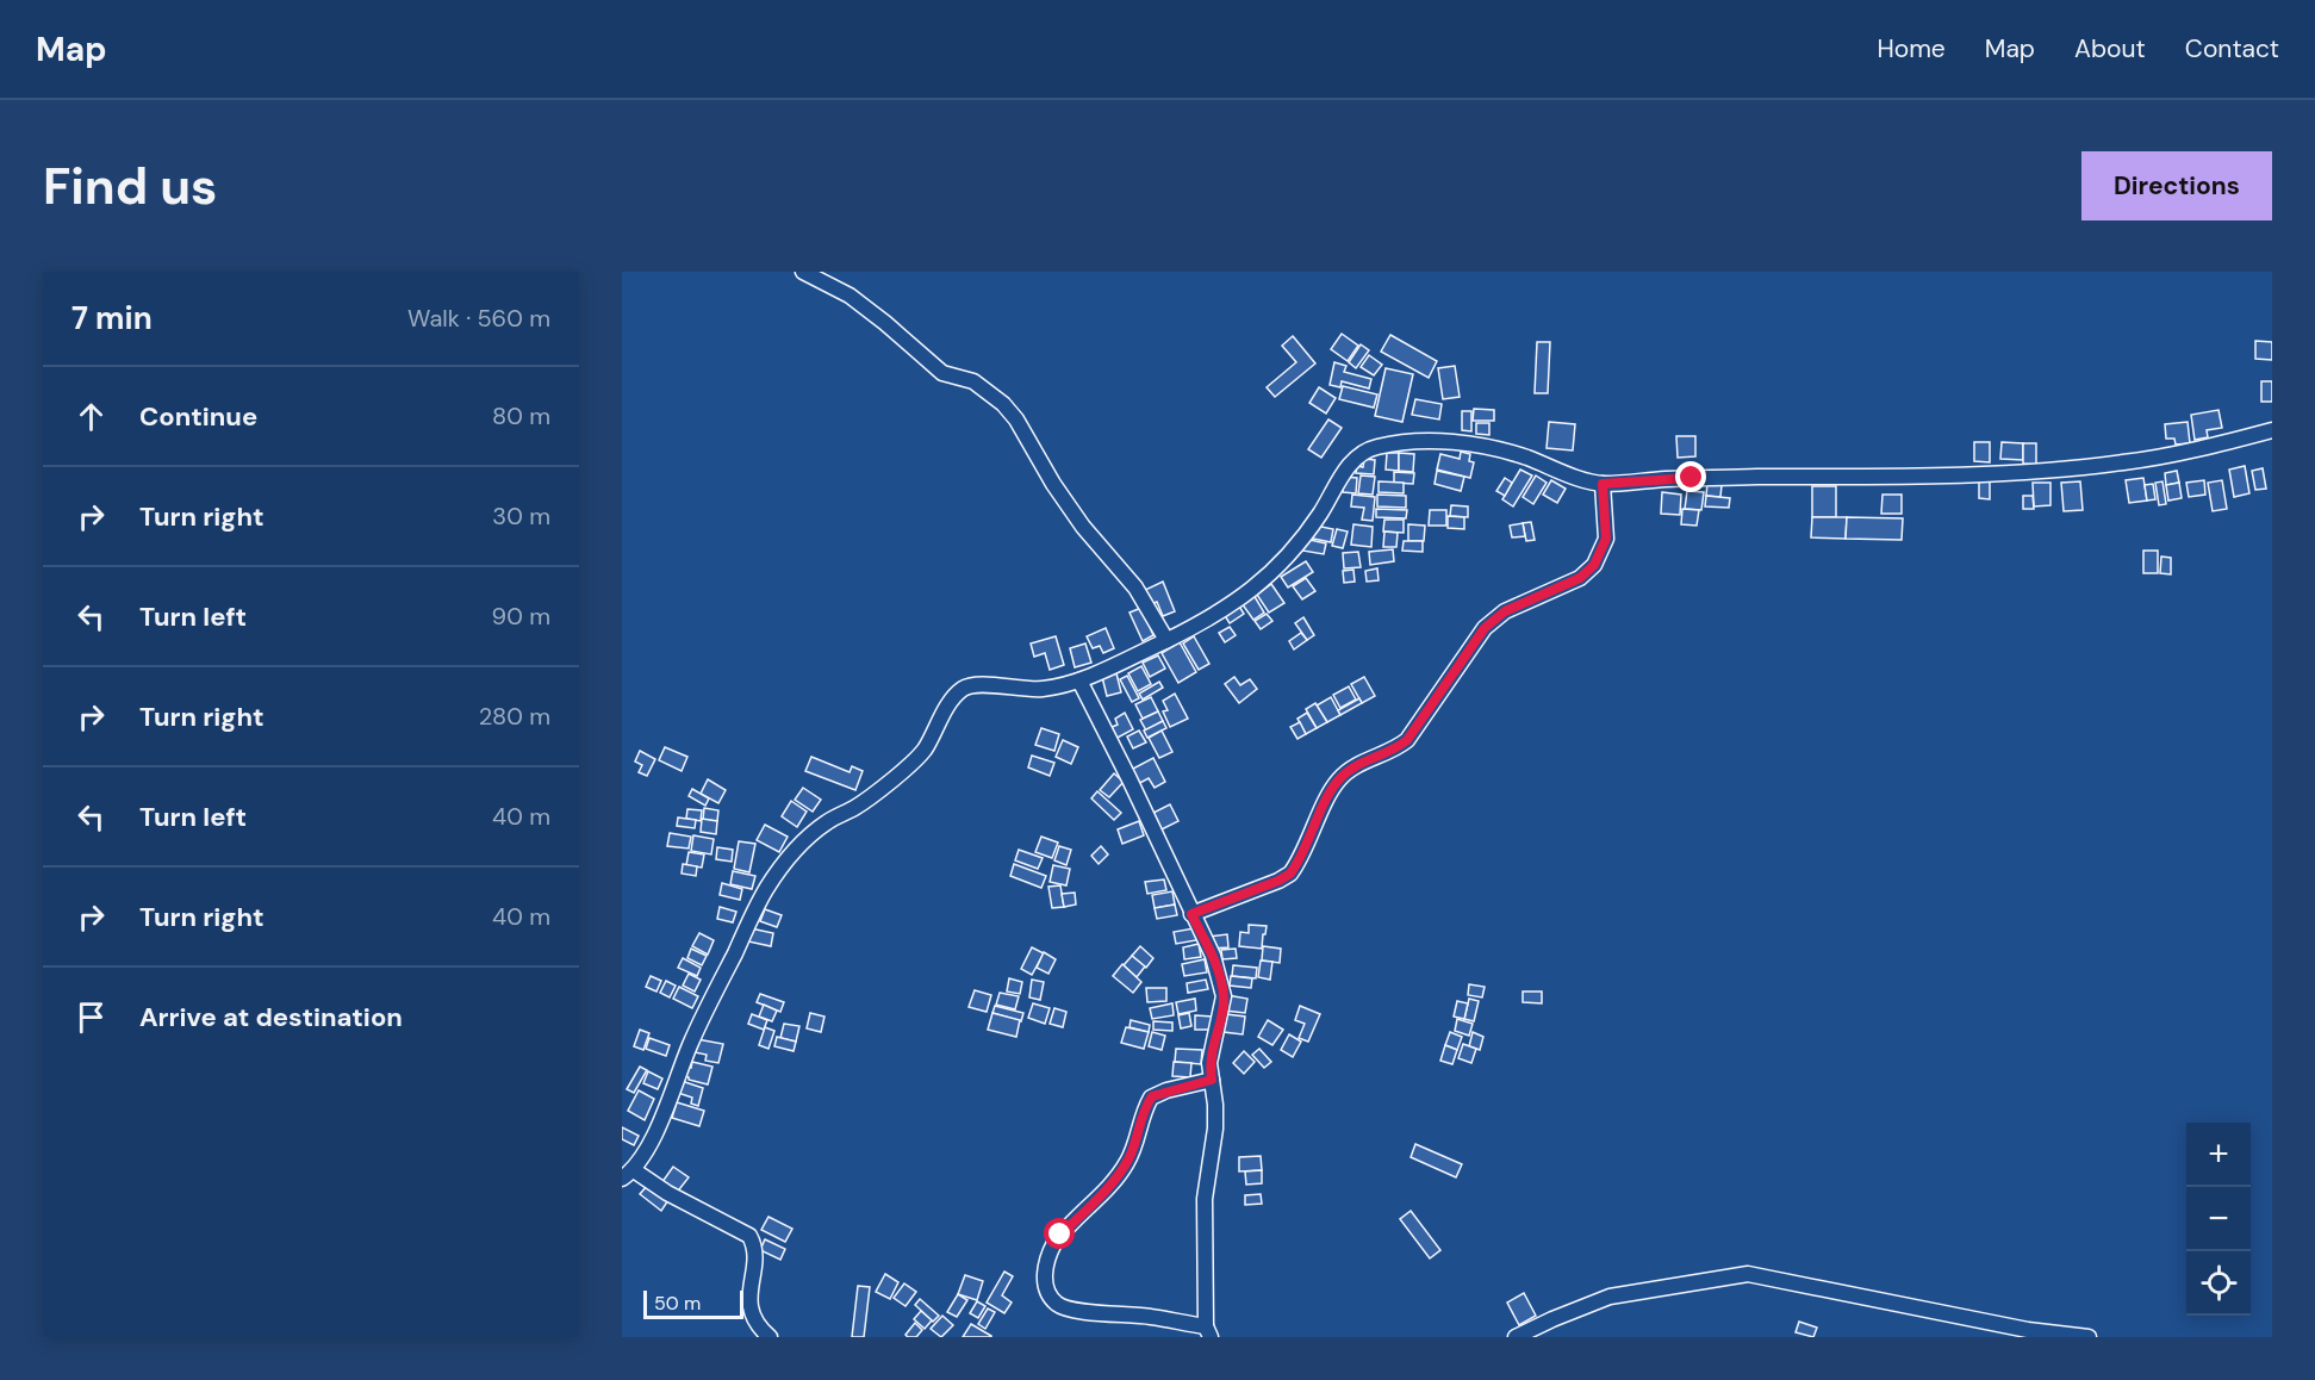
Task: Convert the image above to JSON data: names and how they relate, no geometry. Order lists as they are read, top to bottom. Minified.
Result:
{"scale_bar":"50 m","page":{"header":"Map","nav":["Home","Map","About","Contact"],"buttons":"Directions","title":"Find us","heading":["7 min","Walk · 560 m"],"list":[["Continue","80 m"],["Turn right","30 m"],["Turn left","90 m"],["Turn right","280 m"],["Turn left","40 m"],["Turn right","40 m"],"Arrive at destination"],"map_buttons":["+","−"],"scale":"50 m"}}
